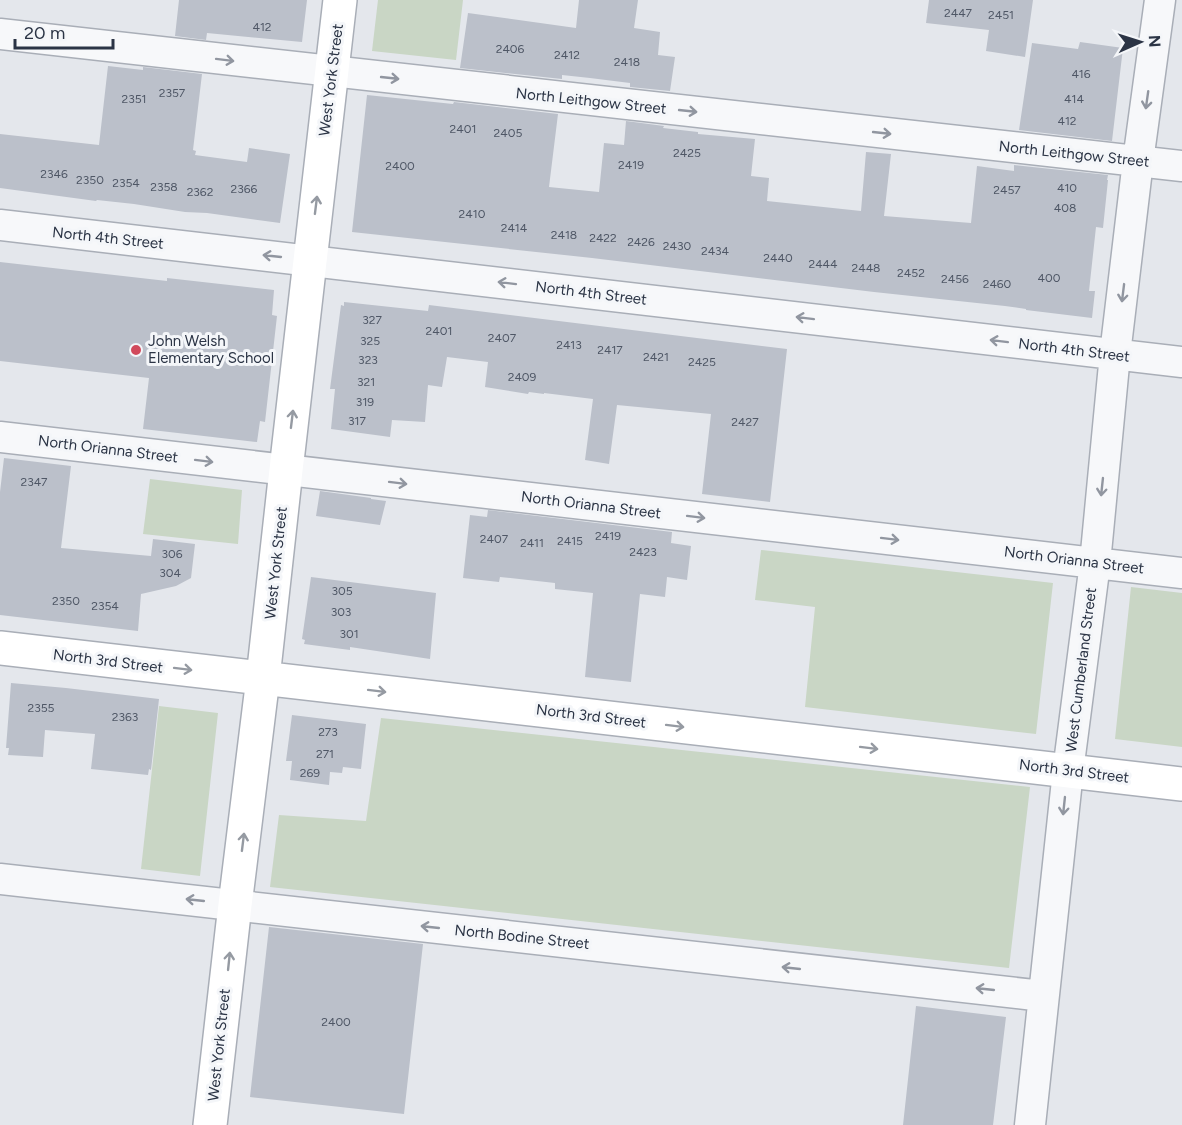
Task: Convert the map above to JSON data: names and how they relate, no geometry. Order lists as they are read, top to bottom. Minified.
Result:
{"streets":{"street":["West York Street","North Leithgow Street","North 4th Street","North Orianna Street","North 3rd Street","West Cumberland Street","North Bodine Street"]},"crossings":[["West York Street","North Leithgow Street"],["West York Street","North 4th Street"],["West York Street","North Orianna Street"],["West York Street","North 3rd Street"],["West York Street","North Bodine Street"],["North Leithgow Street","West Cumberland Street"],["North 4th Street","West Cumberland Street"],["North Orianna Street","West Cumberland Street"],["North 3rd Street","West Cumberland Street"],["West Cumberland Street","North Bodine Street"]],"one_way":["West York Street","North Leithgow Street","North 4th Street","North Orianna Street","North 3rd Street","West Cumberland Street","North Bodine Street"],"places":["John Welsh Elementary School"],"house_numbers":["2447","2451","412","2406","2412","2418","416","2357","2351","414","412","2401","2405","2425","2419","2400","2346","2350","2354","2358","410","2366","2457","2362","408","2410","2414","2418","2422","2426","2430","2434","2440","2444","2448","2452","400","2456","2460","327","2401","2407","325","2413","2417","2421","323","2425","2409","321","319","317","2427","2347","2419","2407","2415","2411","2423","306","304","305","2350","2354","303","301","2355","2363","273","271","269","2400"],"scale_bar":"20 m","north":"right"}
